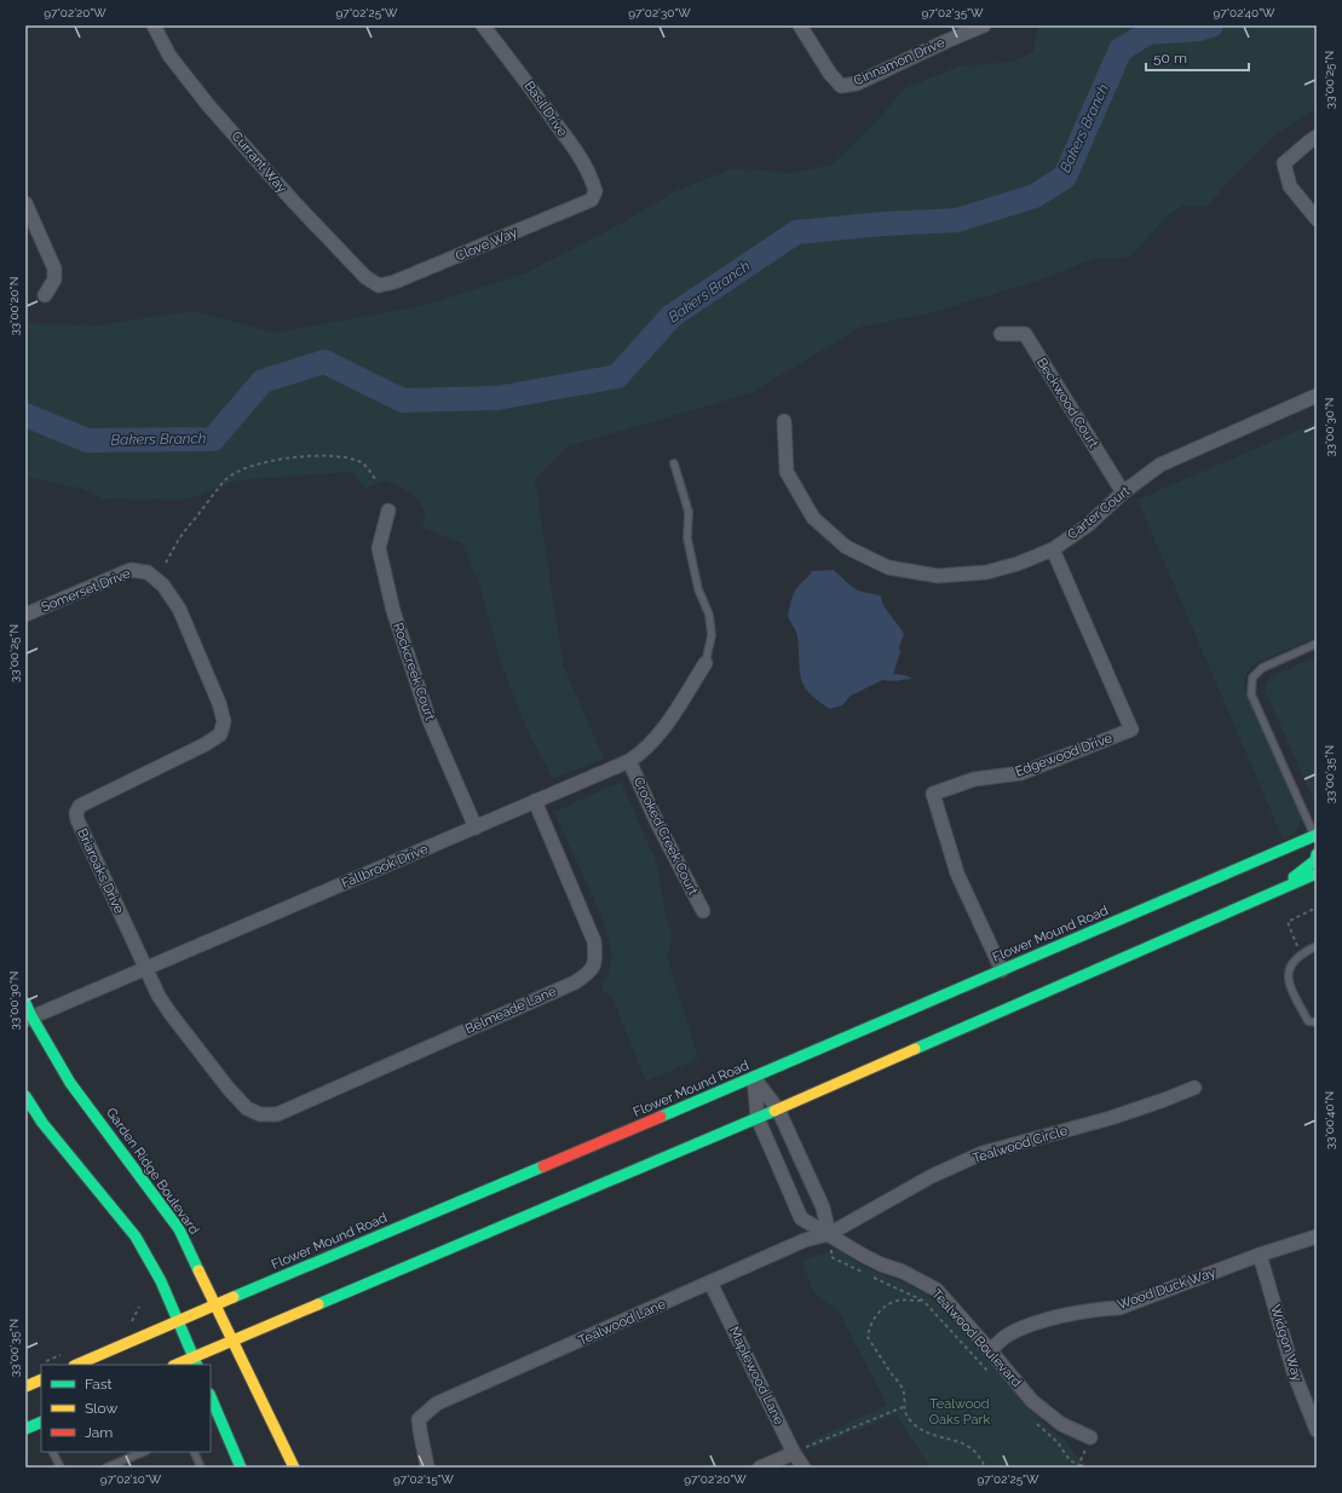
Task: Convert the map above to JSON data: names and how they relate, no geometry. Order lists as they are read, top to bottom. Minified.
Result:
{"streets":{"main road":["Flower Mound Road","Garden Ridge Boulevard"],"street":["Cinnamon Drive","Basil Drive","Currant Way","Clove Way","Beckwood Court","Carter Court","Somerset Drive","Rockcreek Court","Edgewood Drive","Crooked Creek Court","Fallbrook Drive","Briaroaks Drive","Belmeade Lane","Tealwood Circle","Wood Duck Way","Tealwood Lane","Tealwood Boulevard","Widgon Way","Maplewood Lane"]},"crossings":[["Basil Drive","Clove Way"],["Currant Way","Clove Way"],["Beckwood Court","Carter Court"],["Carter Court","Edgewood Drive"],["Somerset Drive","Briaroaks Drive"],["Rockcreek Court","Fallbrook Drive"],["Edgewood Drive","Flower Mound Road"],["Crooked Creek Court","Fallbrook Drive"],["Fallbrook Drive","Briaroaks Drive"],["Fallbrook Drive","Belmeade Lane"],["Fallbrook Drive","Garden Ridge Boulevard"],["Briaroaks Drive","Belmeade Lane"],["Flower Mound Road","Garden Ridge Boulevard"],["Flower Mound Road","Tealwood Boulevard"],["Tealwood Circle","Tealwood Lane"],["Tealwood Circle","Tealwood Boulevard"],["Wood Duck Way","Tealwood Boulevard"],["Wood Duck Way","Widgon Way"],["Tealwood Lane","Tealwood Boulevard"],["Tealwood Lane","Maplewood Lane"]],"water":["Bakers Branch"],"parks":["Tealwood Oaks Park"],"legend":["Fast","Slow","Jam"],"scale_bar":"50 m","coordinates":["97°02'20\"W","97°02'25\"W","97°02'30\"W","97°02'35\"W","97°02'40\"W","33°00'25\"N","33°00'20\"N","33°00'30\"N","33°00'35\"N","33°00'40\"N","97°02'10\"W","97°02'15\"W"]}
